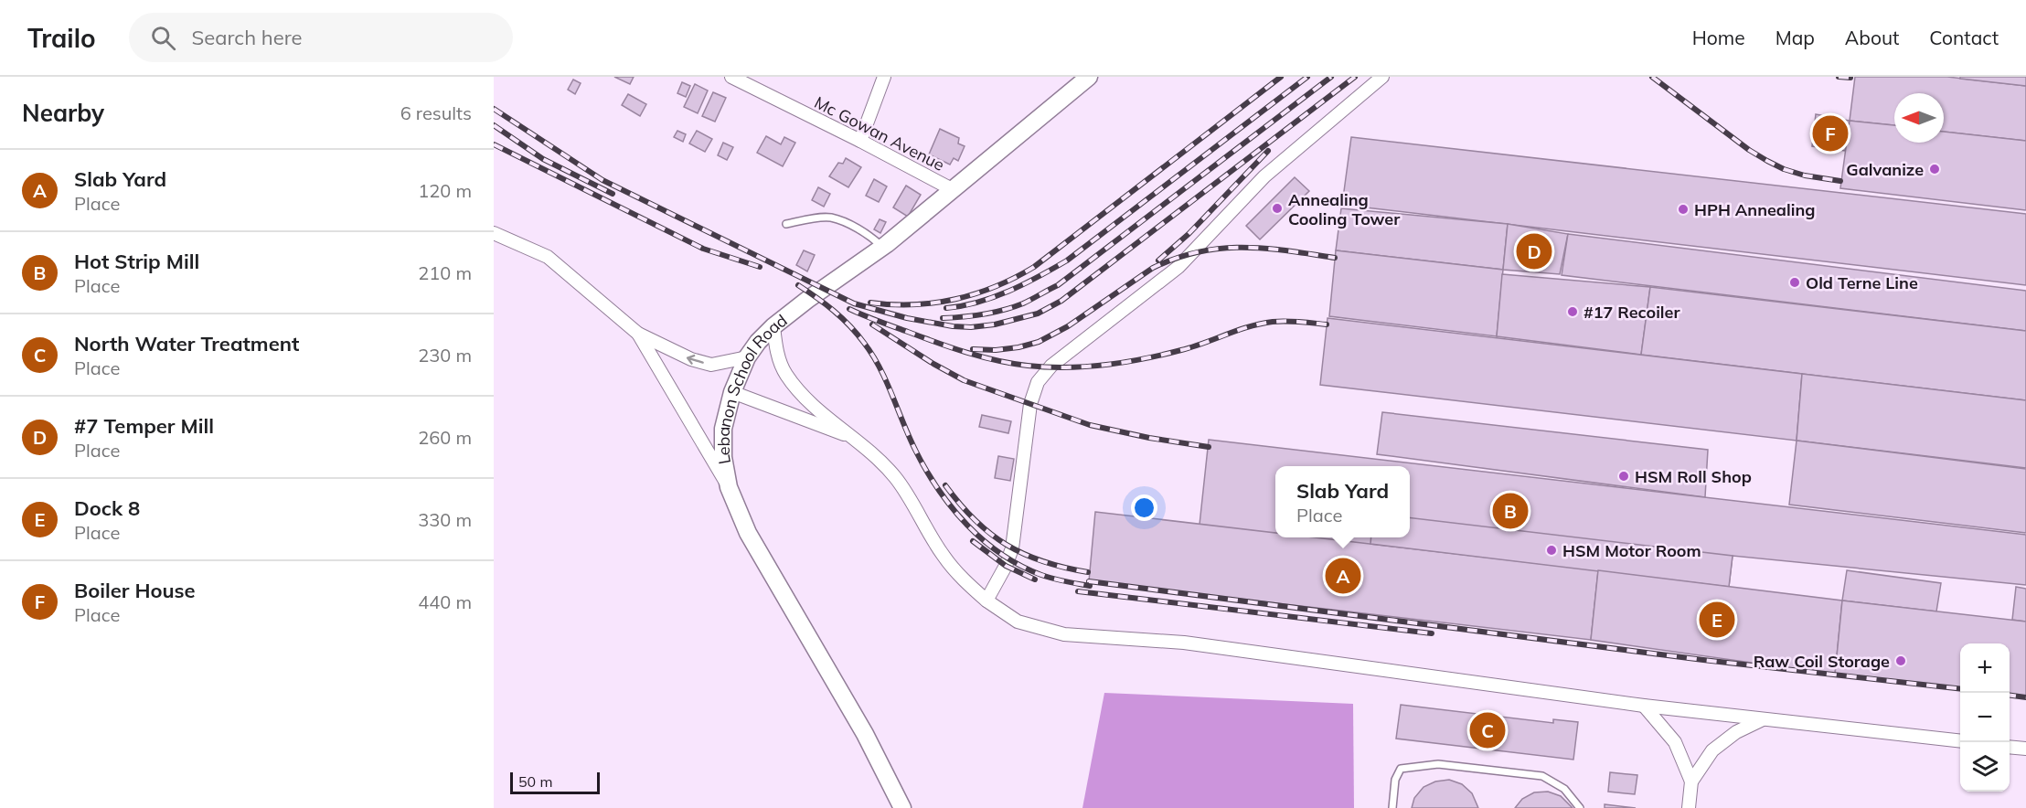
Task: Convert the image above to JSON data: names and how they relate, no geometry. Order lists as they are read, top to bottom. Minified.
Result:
{"streets":{"street":["Mc Gowan Avenue","Lebanon School Road"]},"crossings":[["Mc Gowan Avenue","Lebanon School Road"]],"places":["Galvanize","Annealing Cooling Tower","HPH Annealing","Old Terne Line","#17 Recoiler","HSM Roll Shop","HSM Motor Room","Raw Coil Storage"],"scale_bar":"50 m","north":"left","page":{"header":"Trailo","search":"Search here","nav":["Home","Map","About","Contact"],"heading":["Nearby","6 results"],"pins":["F","D","B","A","E","C"],"list":[{"mark":"A","name":"Slab Yard","note":"Place","value":"120 m"},{"mark":"B","name":"Hot Strip Mill","note":"Place","value":"210 m"},{"mark":"C","name":"North Water Treatment","note":"Place","value":"230 m"},{"mark":"D","name":"#7 Temper Mill","note":"Place","value":"260 m"},{"mark":"E","name":"Dock 8","note":"Place","value":"330 m"},{"mark":"F","name":"Boiler House","note":"Place","value":"440 m"}],"popup":["Slab Yard","Place"],"map_buttons":["+","−"],"scale":"50 m"}}
